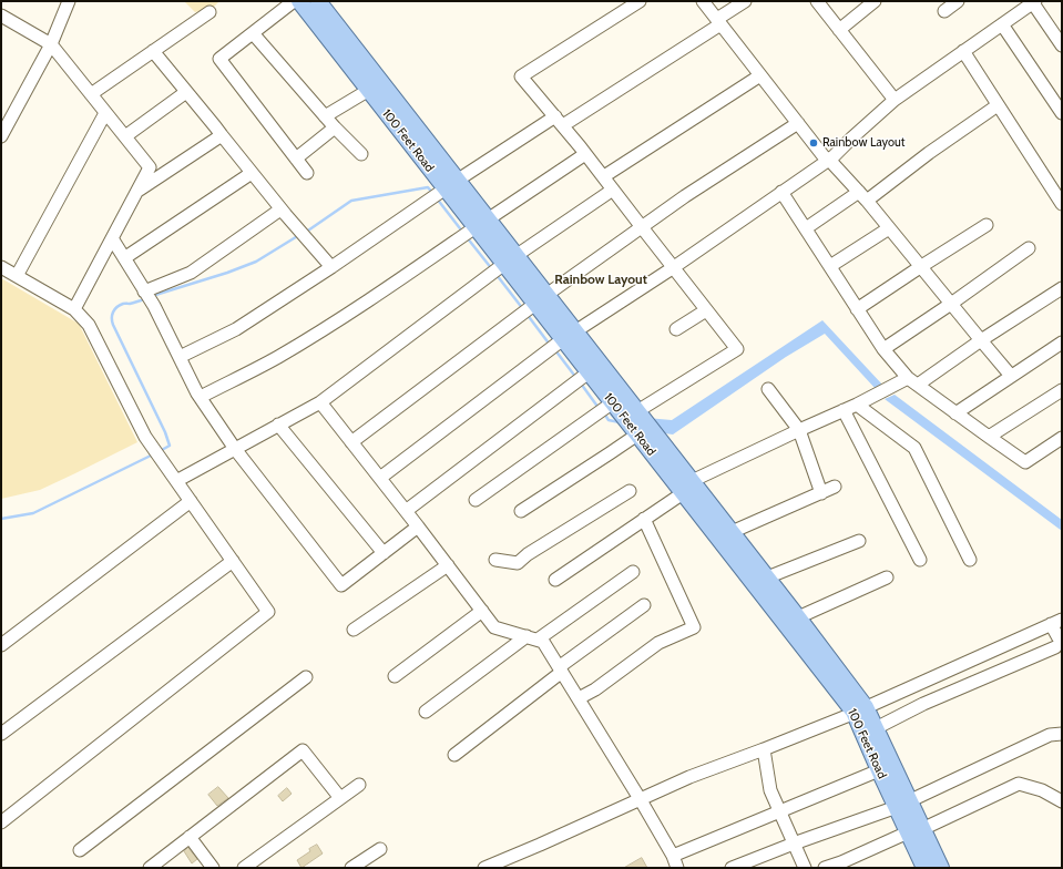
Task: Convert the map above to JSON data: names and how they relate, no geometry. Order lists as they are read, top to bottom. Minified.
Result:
{"streets":{"main road":["100 Feet Road"]},"districts":["Rainbow Layout"],"places":["Rainbow Layout"]}
